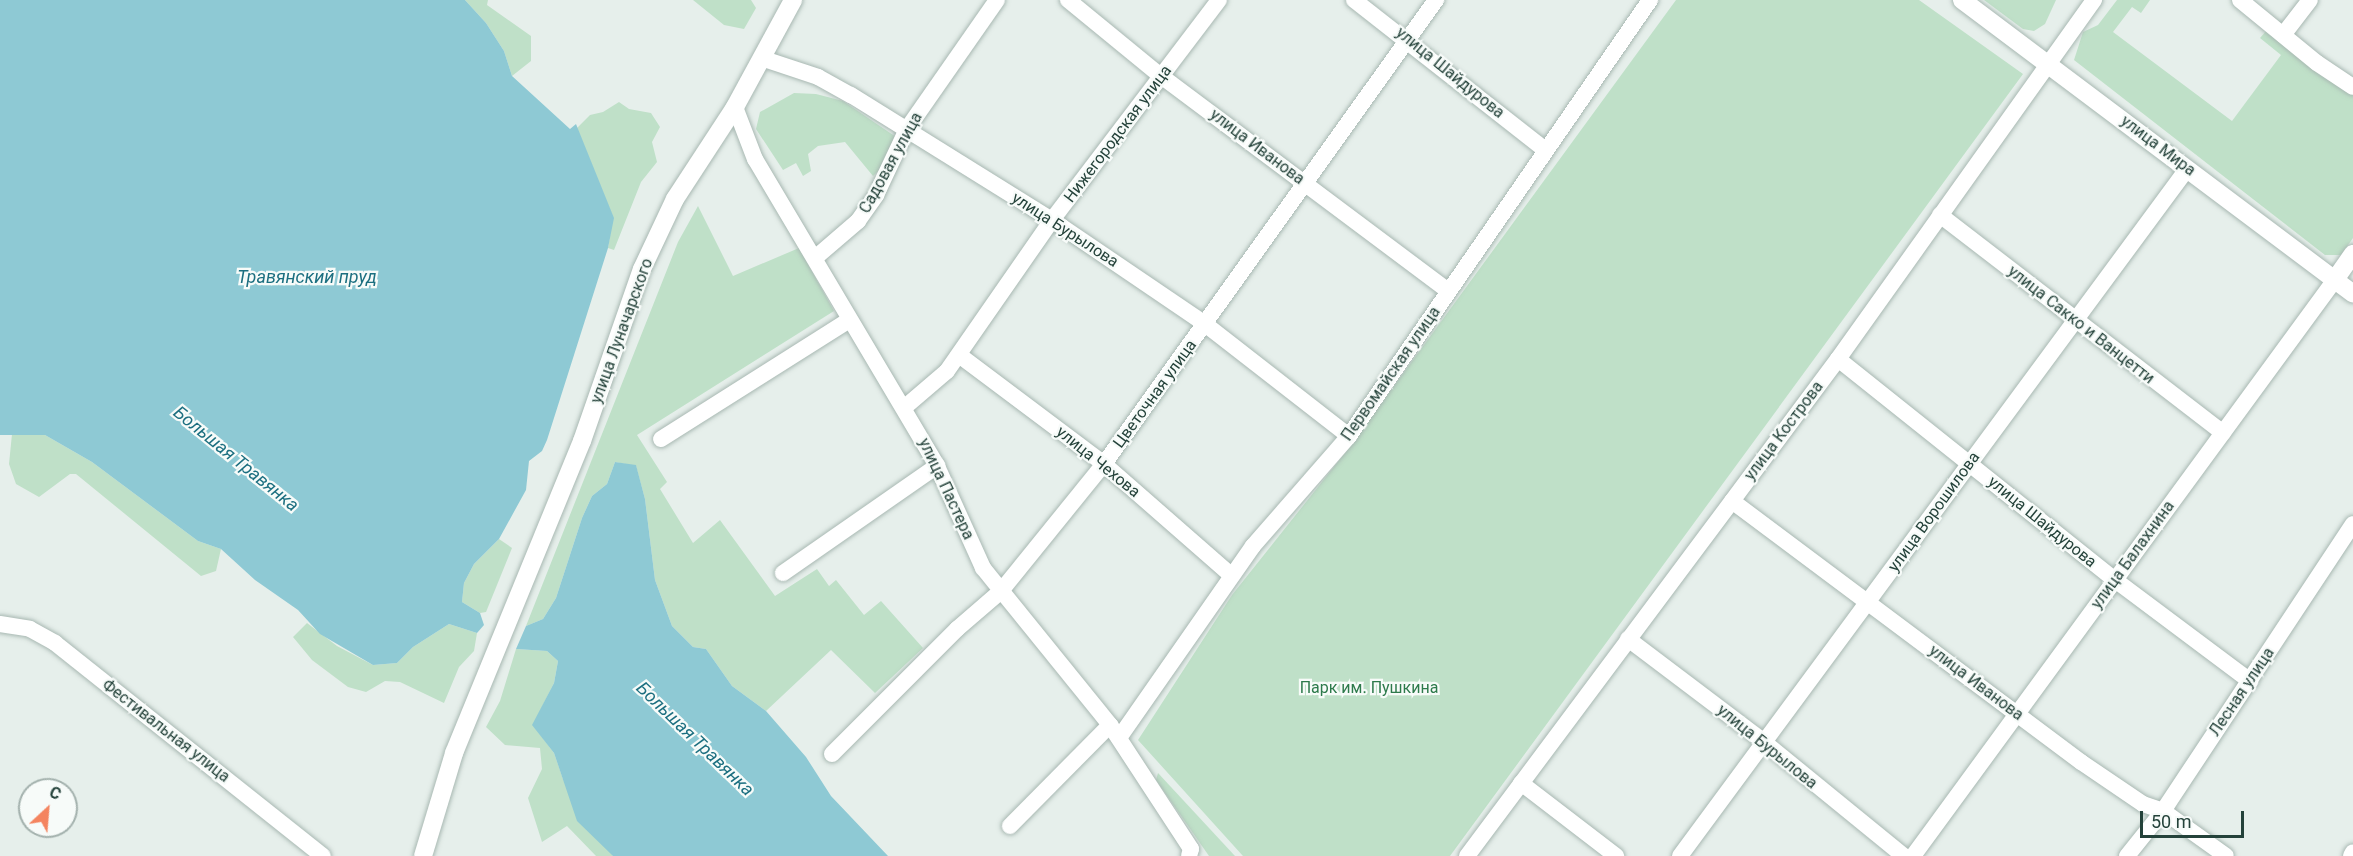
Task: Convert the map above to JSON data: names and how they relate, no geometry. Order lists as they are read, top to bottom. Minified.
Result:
{"streets":{"street":["улица Шайдурова","Нижегородская улица","улица Мира","улица Иванова","Садовая улица","улица Бурылова","улица Сакко и Ванцетти","улица Луначарского","Первомайская улица","Цветочная улица","улица Кострова","улица Чехова","улица Пастера","улица Ворошилова","улица Балахнина","Лесная улица","Фестивальная улица"]},"crossings":[["улица Шайдурова","Первомайская улица"],["улица Шайдурова","Цветочная улица"],["улица Шайдурова","улица Кострова"],["улица Шайдурова","улица Ворошилова"],["улица Шайдурова","улица Балахнина"],["улица Шайдурова","Лесная улица"],["Нижегородская улица","улица Иванова"],["Нижегородская улица","улица Бурылова"],["Нижегородская улица","улица Чехова"],["Нижегородская улица","улица Пастера"],["улица Мира","улица Кострова"],["улица Мира","улица Ворошилова"],["улица Мира","улица Балахнина"],["улица Иванова","Первомайская улица"],["улица Иванова","Цветочная улица"],["улица Иванова","улица Кострова"],["улица Иванова","улица Ворошилова"],["улица Иванова","улица Балахнина"],["улица Иванова","Лесная улица"],["Садовая улица","улица Бурылова"],["Садовая улица","улица Пастера"],["улица Бурылова","улица Луначарского"],["улица Бурылова","Первомайская улица"],["улица Бурылова","Цветочная улица"],["улица Бурылова","улица Кострова"],["улица Бурылова","улица Ворошилова"],["улица Сакко и Ванцетти","улица Кострова"],["улица Сакко и Ванцетти","улица Ворошилова"],["улица Сакко и Ванцетти","улица Балахнина"],["улица Луначарского","улица Пастера"],["Первомайская улица","улица Чехова"],["Первомайская улица","улица Пастера"],["Цветочная улица","улица Чехова"],["Цветочная улица","улица Пастера"]],"water":["Травянский пруд","Большая Травянка"],"parks":["Парк им. Пушкина"],"scale_bar":"50 m","north":"top right"}
